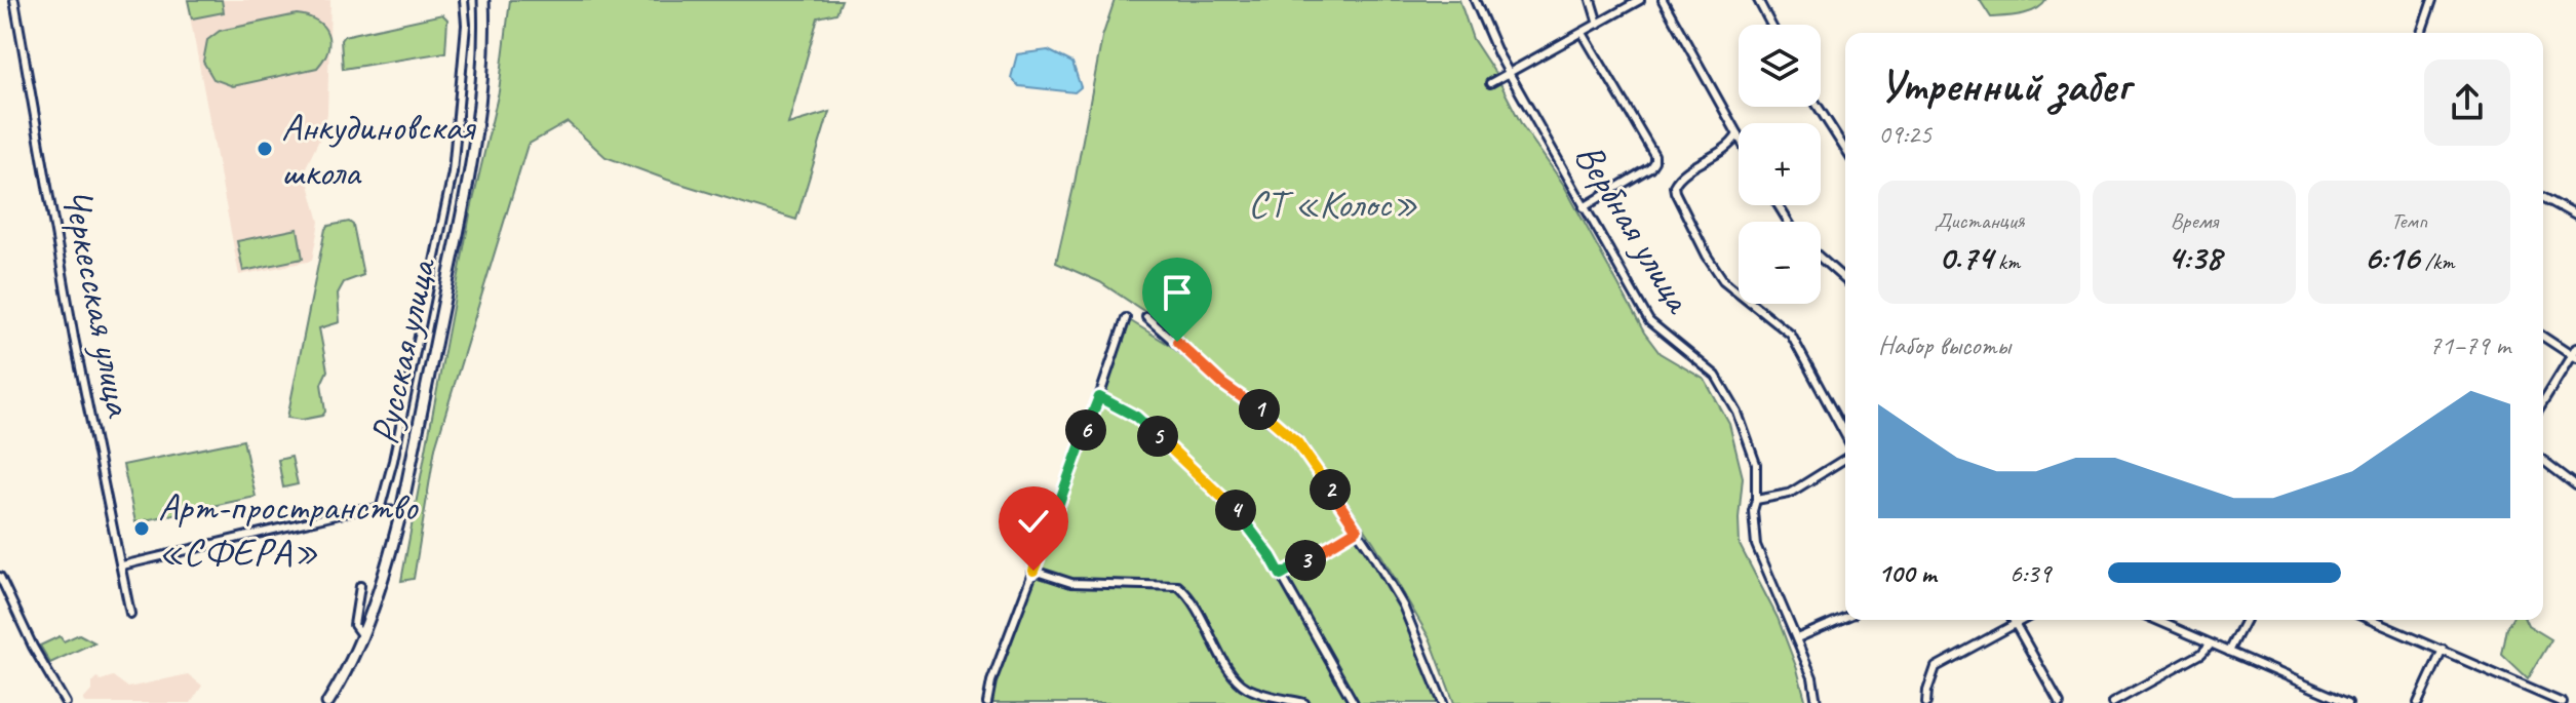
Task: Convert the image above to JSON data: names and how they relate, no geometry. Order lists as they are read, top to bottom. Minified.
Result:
{"streets":{"street":["Вербная улица","Черкесская улица","Русская улица"]},"parks":["СТ «Колос»"],"places":["Анкудиновская школа","Арт-пространство «СФЕРА»"],"page":{"map_buttons":["+","−"],"heading":["Утренний забег","09:25"],"stats":[["Дистанция","0.74 km"],["Время","4:38"],["Темп","6:16 /km"]],"chart":["Набор высоты","71–79 m"],"pins":["1","6","5","2","4","3"],"list":[{"name":"100 m","note":"6:39"}]}}
